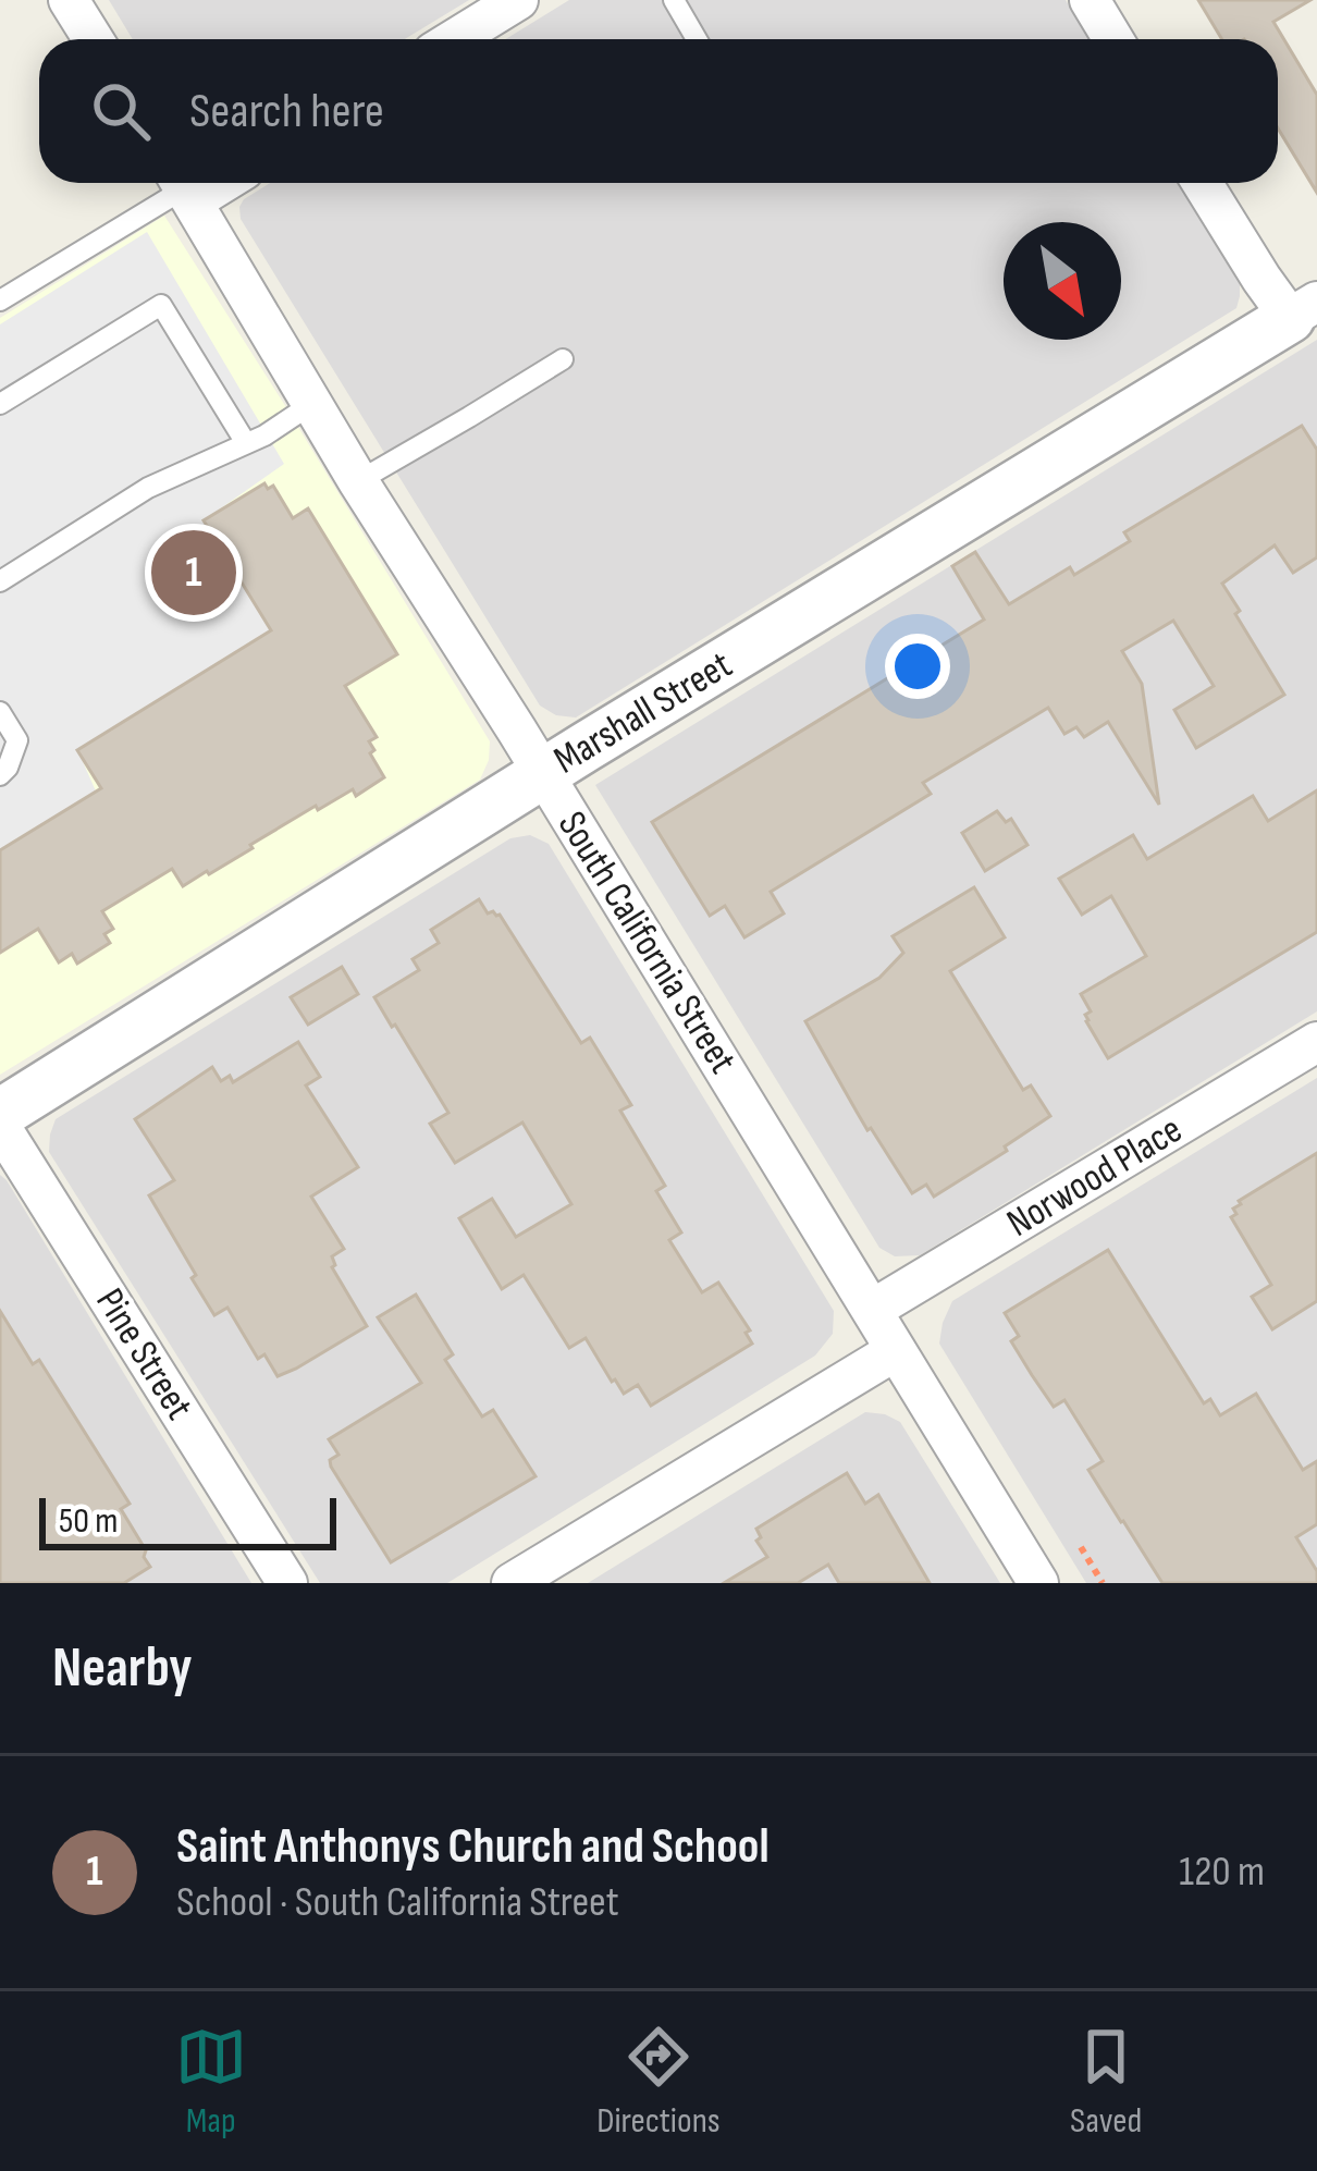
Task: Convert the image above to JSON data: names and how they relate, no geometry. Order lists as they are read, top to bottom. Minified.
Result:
{"streets":{"street":["Marshall Street","South California Street","Norwood Place","Pine Street"]},"crossings":[["Marshall Street","South California Street"],["South California Street","Norwood Place"]],"scale_bar":"50 m","north":"bottom right","page":{"search":"Search here","pins":"1","scale":"50 m","heading":"Nearby","list":[{"mark":"1","name":"Saint Anthonys Church and School","note":"School · South California Street","value":"120 m"}],"nav":["Map","Directions","Saved"]}}
